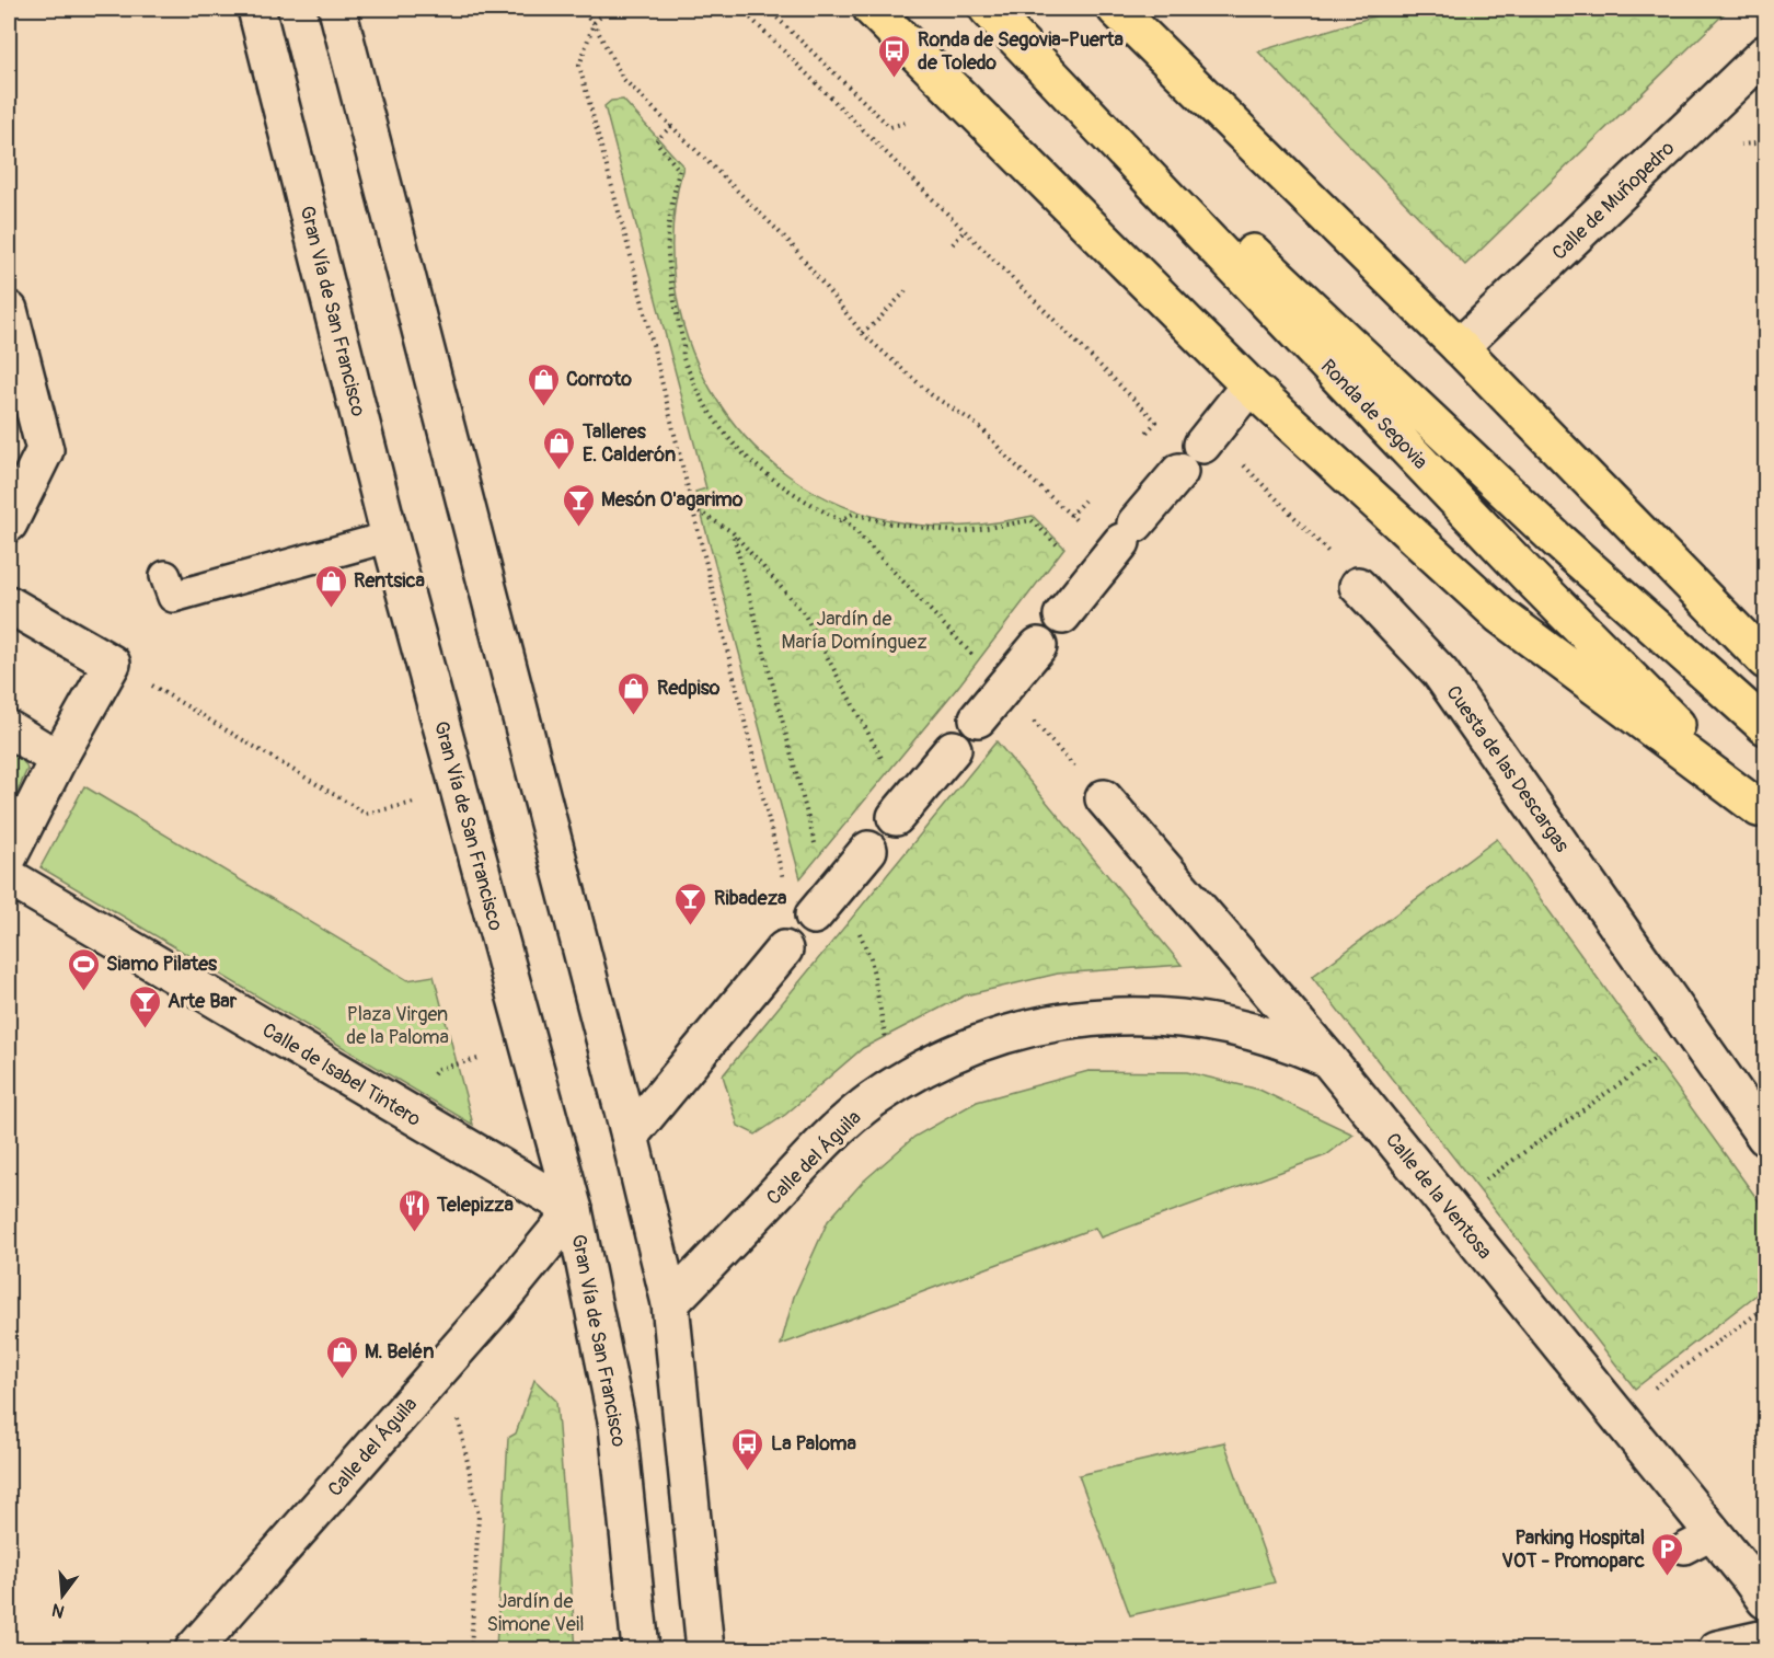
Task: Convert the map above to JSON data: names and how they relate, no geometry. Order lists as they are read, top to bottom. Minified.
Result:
{"streets":{"main road":["Ronda de Segovia"],"street":["Calle de Muñopedro","Gran Vía de San Francisco","Cuesta de las Descargas","Calle de Isabel Tintero","Calle del Águila","Calle de la Ventosa"]},"crossings":[["Gran Vía de San Francisco","Calle de Isabel Tintero"],["Gran Vía de San Francisco","Calle del Águila"],["Calle de Isabel Tintero","Calle del Águila"],["Calle del Águila","Calle de la Ventosa"]],"parks":["Jardín de María Domínguez","Plaza Virgen de la Paloma","Jardín de Simone Veil"],"places":{"bus stop":["Ronda de Segovia-Puerta de Toledo","La Paloma"],"shop":["Corroto","Talleres E. Calderón","Rentsica","Redpiso","M. Belén"],"bar":["Mesón O'agarimo","Ribadeza","Arte Bar"],"sports":["Siamo Pilates"],"restaurant":["Telepizza"],"parking":["Parking Hospital VOT - Promoparc"]},"north":"bottom"}
